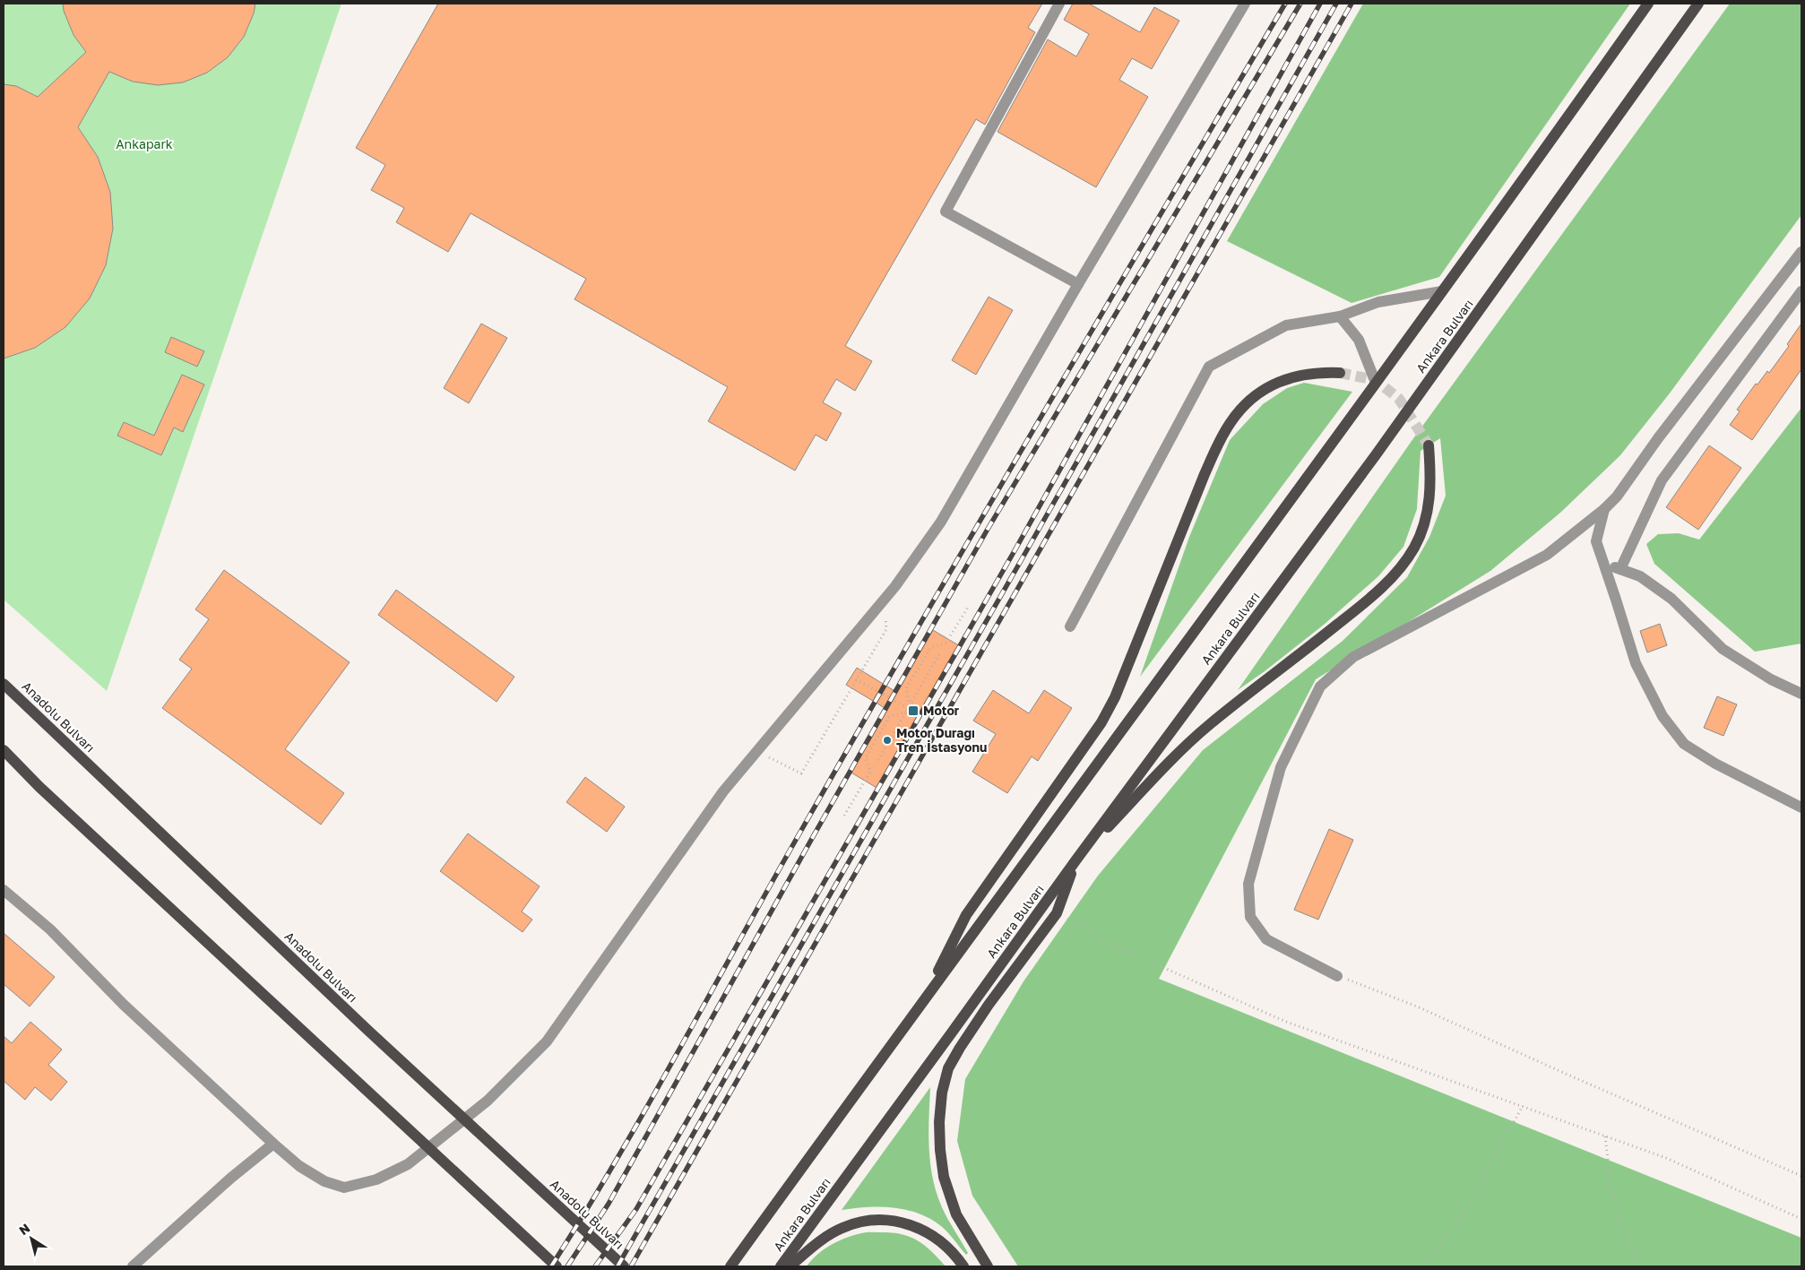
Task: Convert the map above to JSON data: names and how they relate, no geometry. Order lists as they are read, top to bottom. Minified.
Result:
{"streets":{"main road":["Ankara Bulvarı","Anadolu Bulvarı"]},"parks":["Ankapark"],"places":{"transit":["Motor"],"other":["Motor Durağı Tren İstasyonu"]},"north":"top left"}
